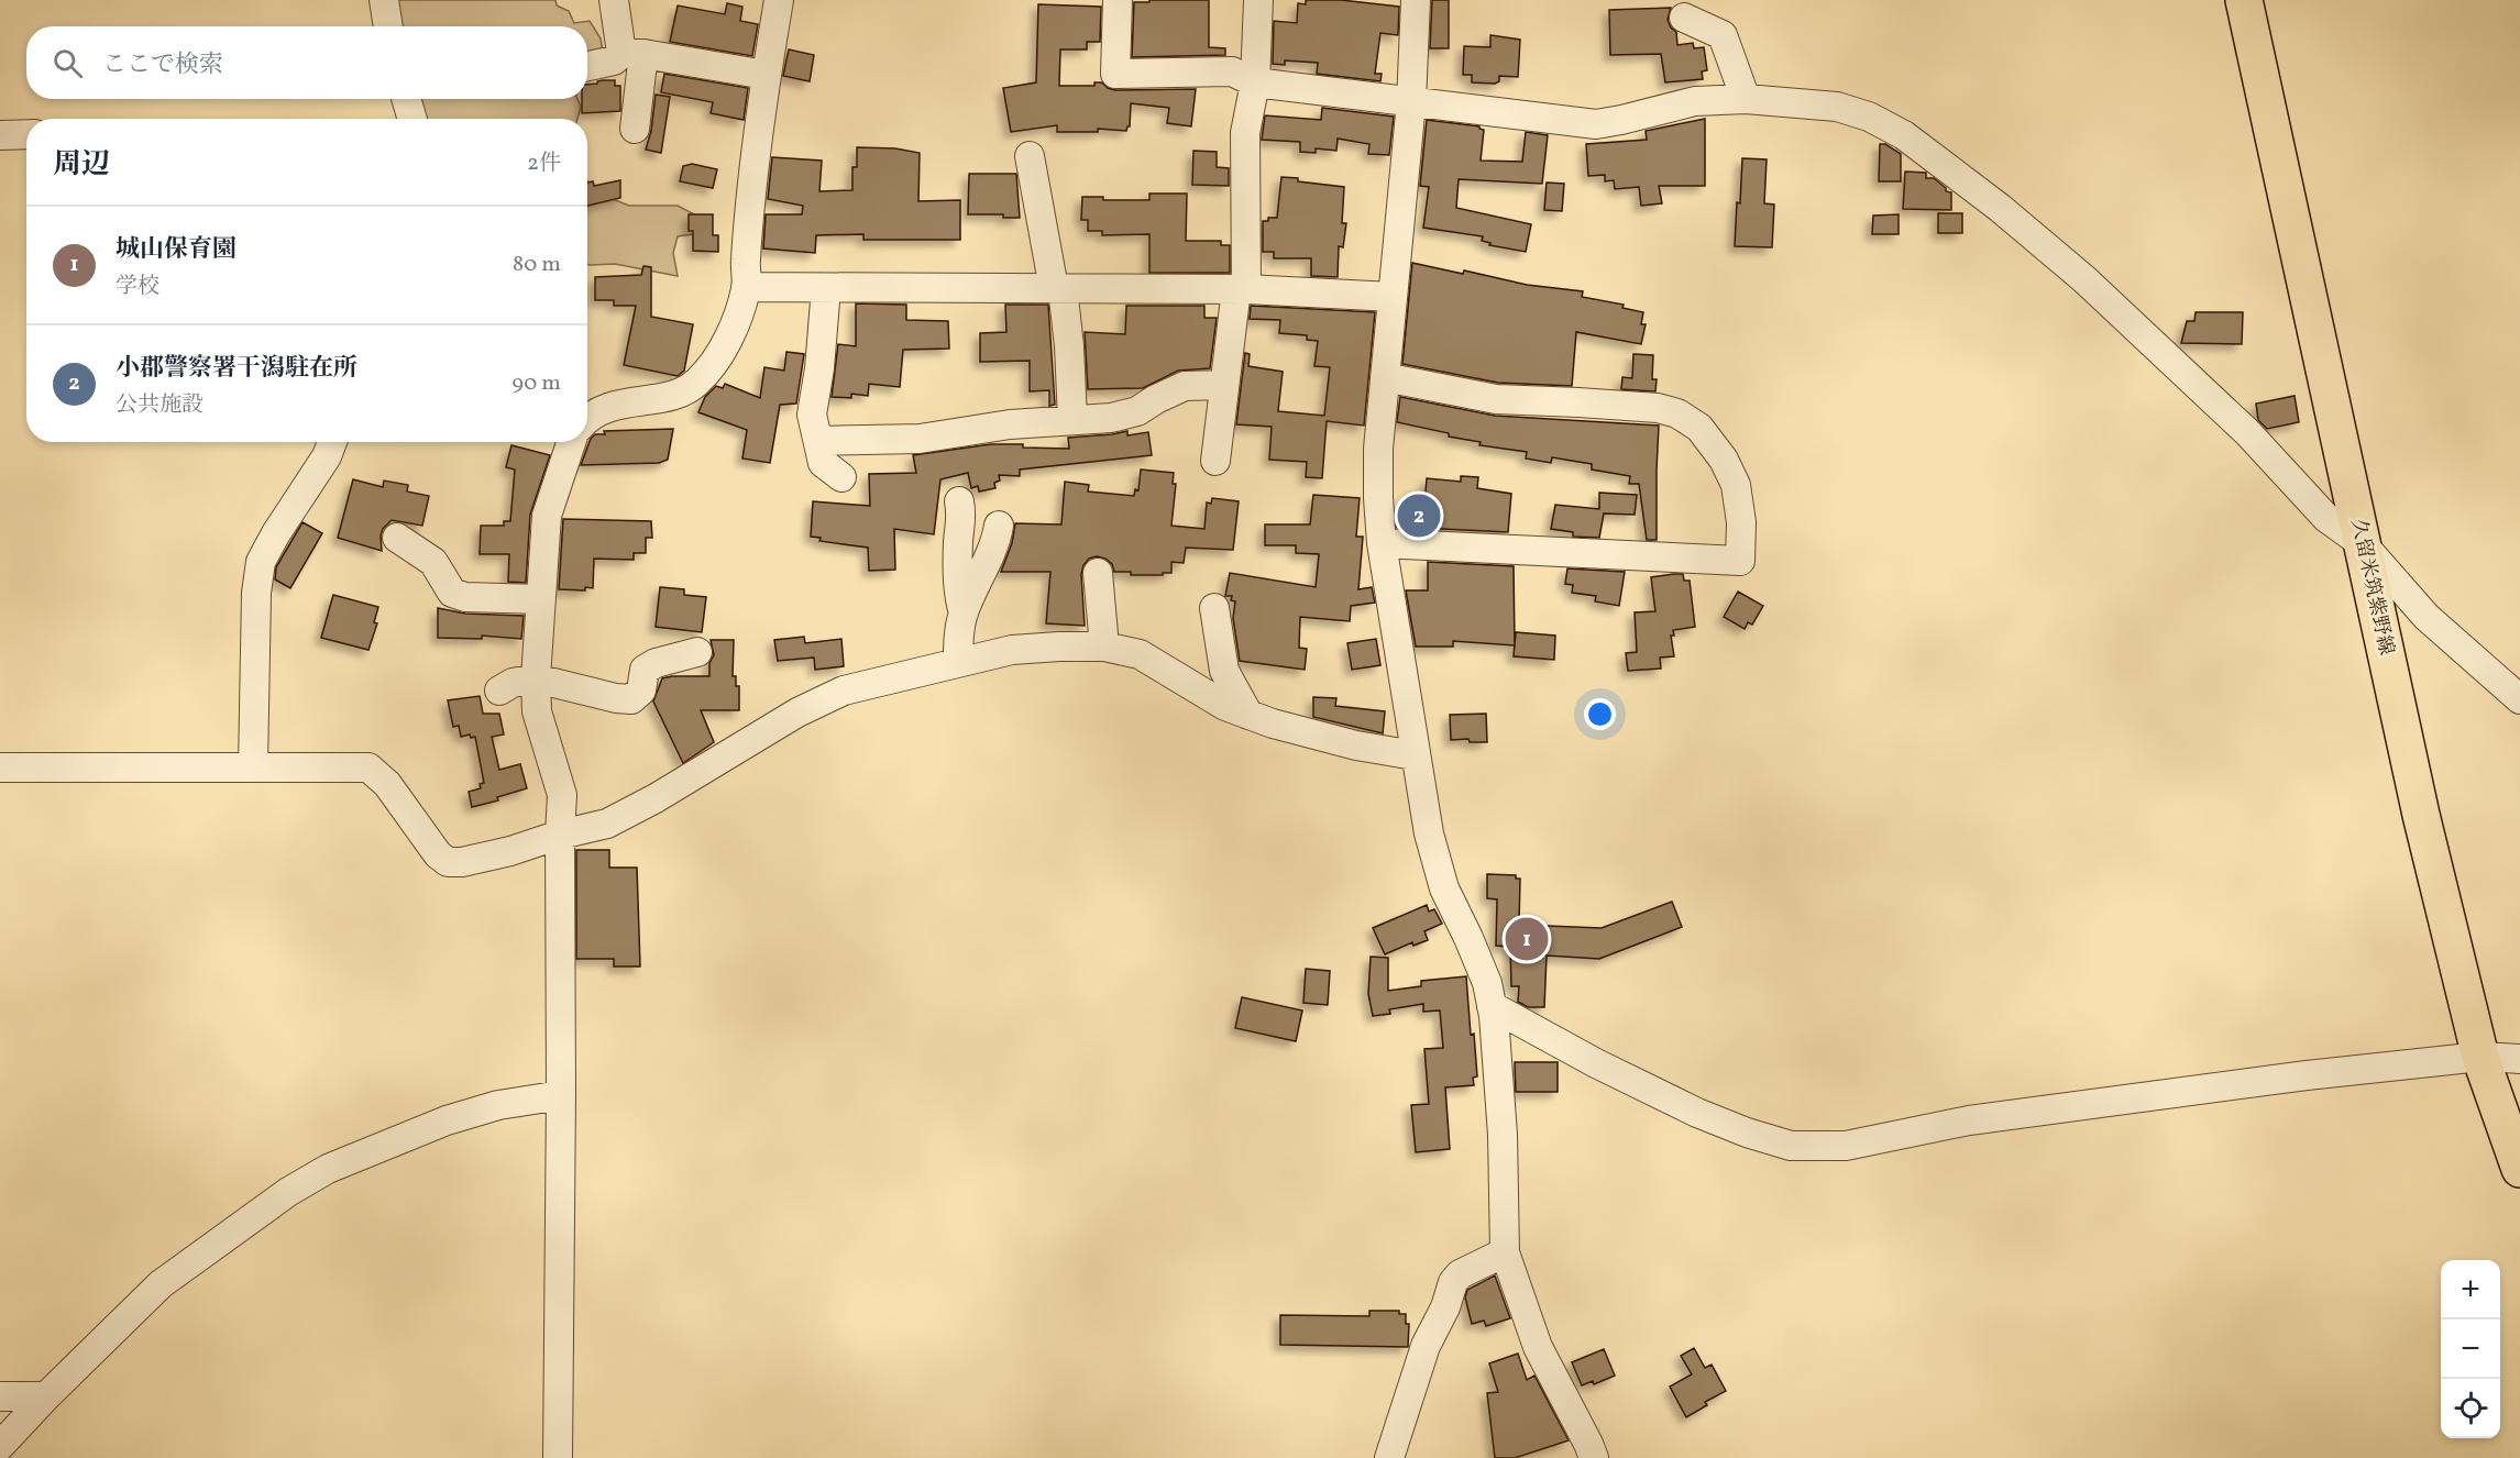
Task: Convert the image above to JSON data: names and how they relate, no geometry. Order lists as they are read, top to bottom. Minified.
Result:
{"streets":{"main road":["久留米筑紫野線"]},"page":{"search":"ここで検索","heading":["周辺","2件"],"list":[{"mark":"1","name":"城山保育園","note":"学校","value":"80 m"},{"mark":"2","name":"小郡警察署干潟駐在所","note":"公共施設","value":"90 m"}],"pins":["2","1"],"map_buttons":["+","−"]}}
